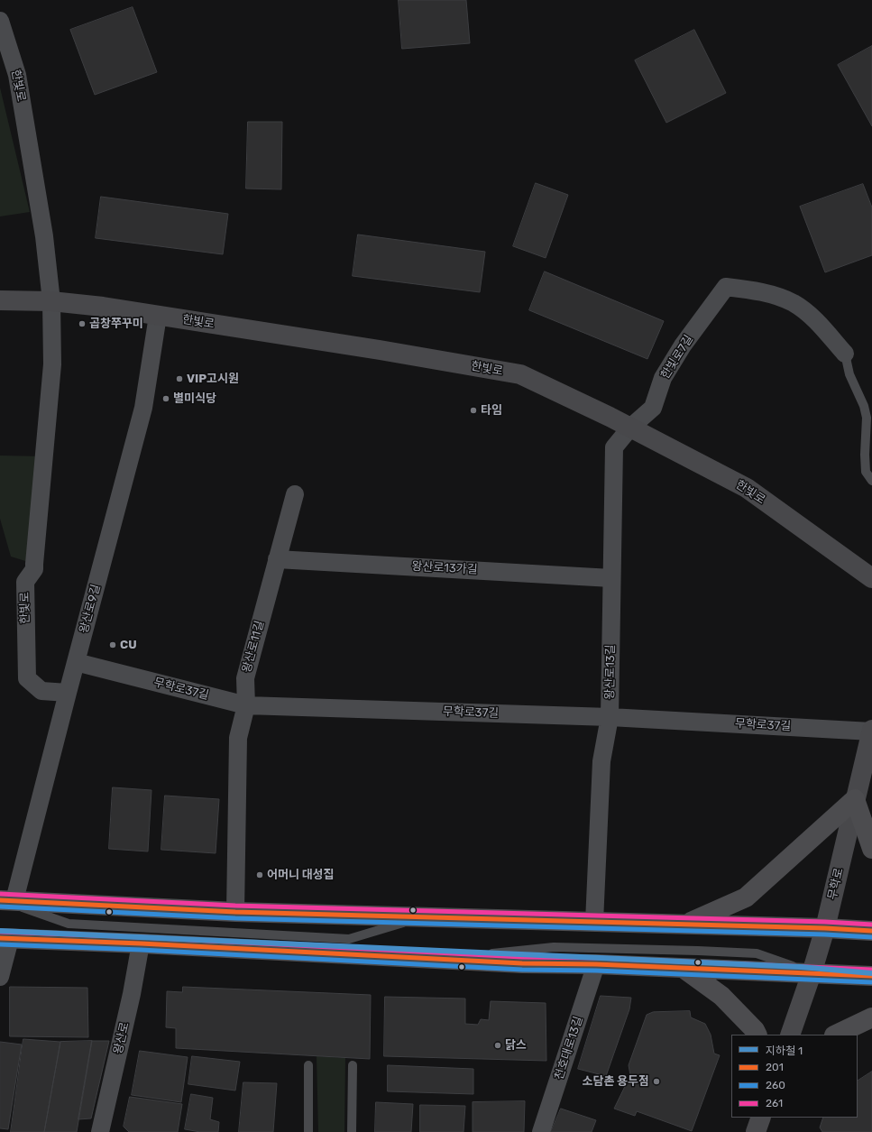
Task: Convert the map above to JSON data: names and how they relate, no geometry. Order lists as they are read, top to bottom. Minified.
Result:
{"streets":{"street":["한빛로","한빛로7길","왕산로13가길","왕산로9길","왕산로11길","왕산로13길","무학로37길","무학로","왕산로","천호대로13길"]},"crossings":[["한빛로","한빛로7길"],["한빛로","왕산로9길"],["한빛로","왕산로13길"],["한빛로7길","왕산로13길"],["왕산로13가길","왕산로11길"],["왕산로13가길","왕산로13길"],["왕산로9길","무학로37길"],["왕산로11길","무학로37길"],["왕산로13길","무학로37길"],["무학로37길","무학로"]],"places":["곱창쭈꾸미","VIP고시원","별미식당","타임","CU","어머니 대성집","닭스","소담촌 용두점"],"lines":["transit line 261","transit line 201","transit line 260","metro line 1"],"legend":["지하철 1","201","260","261"]}
